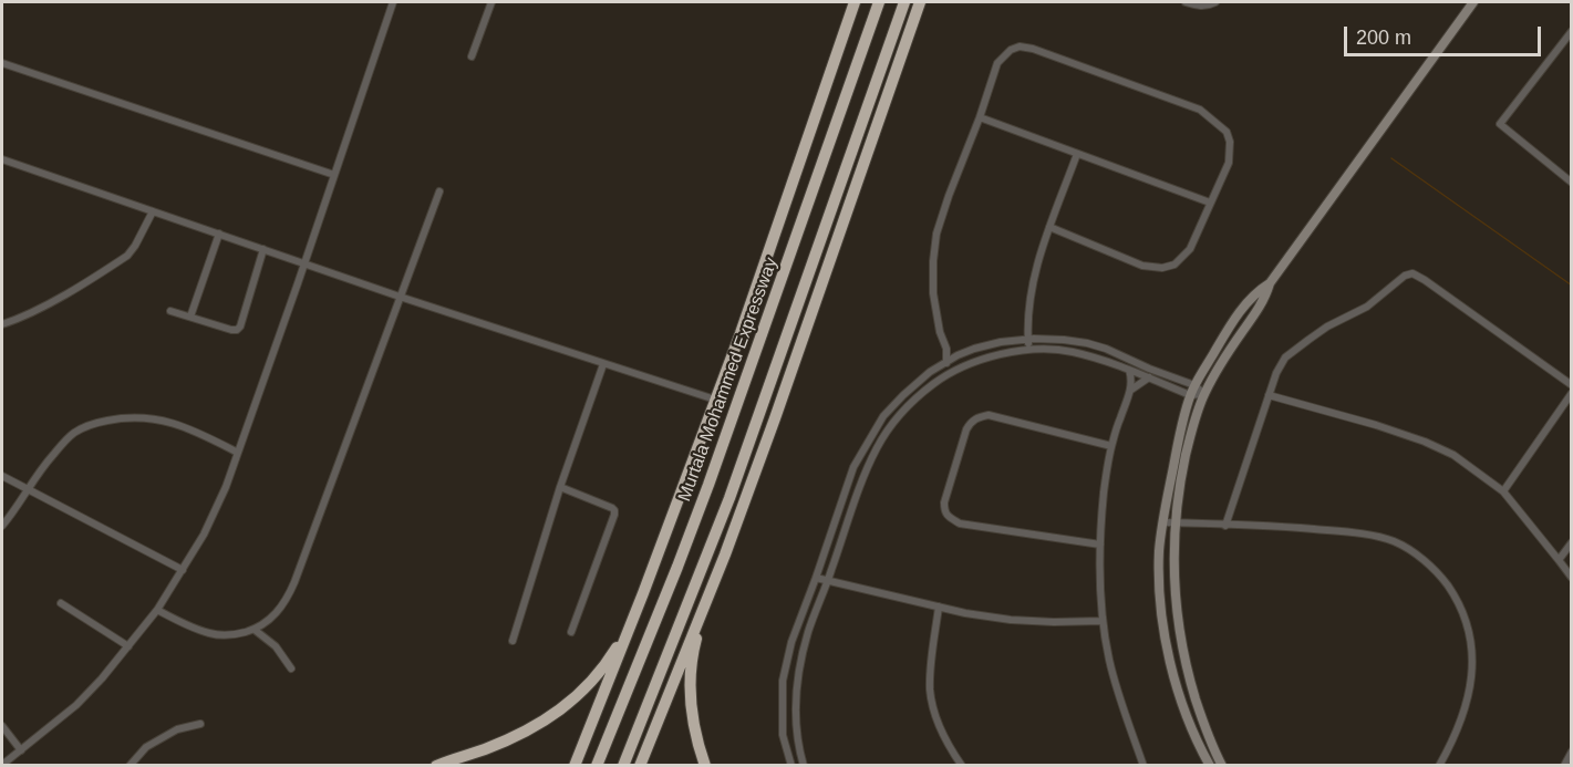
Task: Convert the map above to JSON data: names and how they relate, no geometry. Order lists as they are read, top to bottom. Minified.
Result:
{"streets":{"highway":["Murtala Mohammed Expressway"]},"scale_bar":"200 m"}
